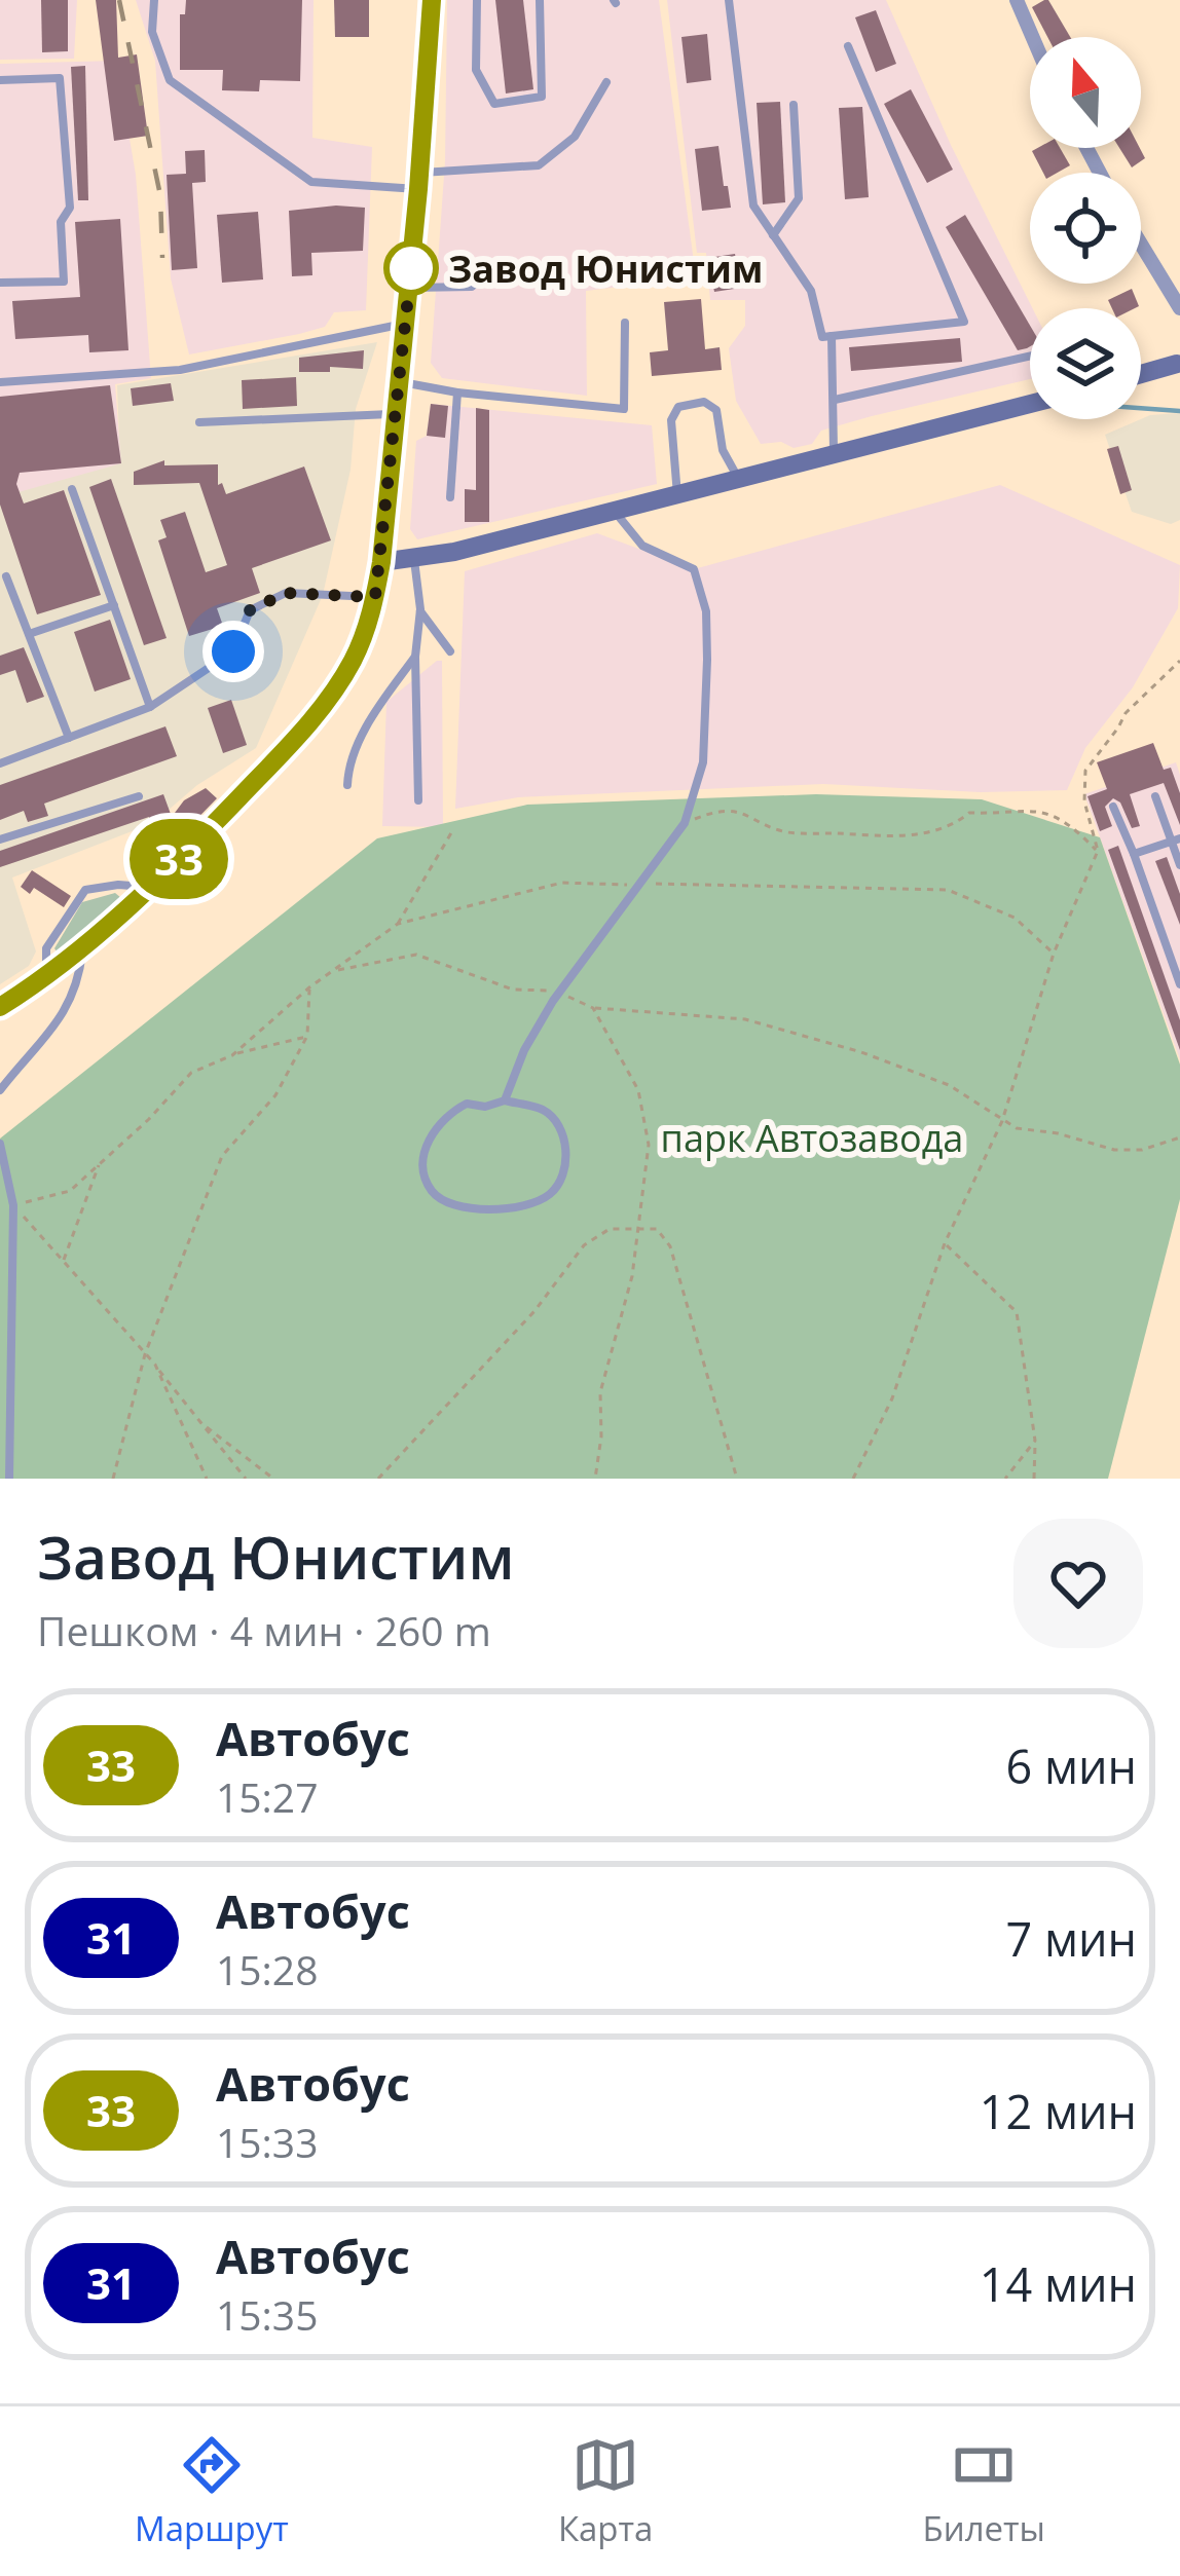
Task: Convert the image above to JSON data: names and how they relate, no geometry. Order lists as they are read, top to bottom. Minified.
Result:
{"parks":["парк Автозавода"],"places":["Завод Юнистим"],"lines":["bus line 33"],"north":"top","page":{"on_map":"33","heading":["Завод Юнистим","Пешком · 4 мин · 260 m"],"list":[{"mark":"33","name":"Автобус","note":"15:27","value":"6 мин"},{"mark":"31","name":"Автобус","note":"15:28","value":"7 мин"},{"mark":"33","name":"Автобус","note":"15:33","value":"12 мин"},{"mark":"31","name":"Автобус","note":"15:35","value":"14 мин"}],"tabs":["Маршрут","Карта","Билеты"]}}
